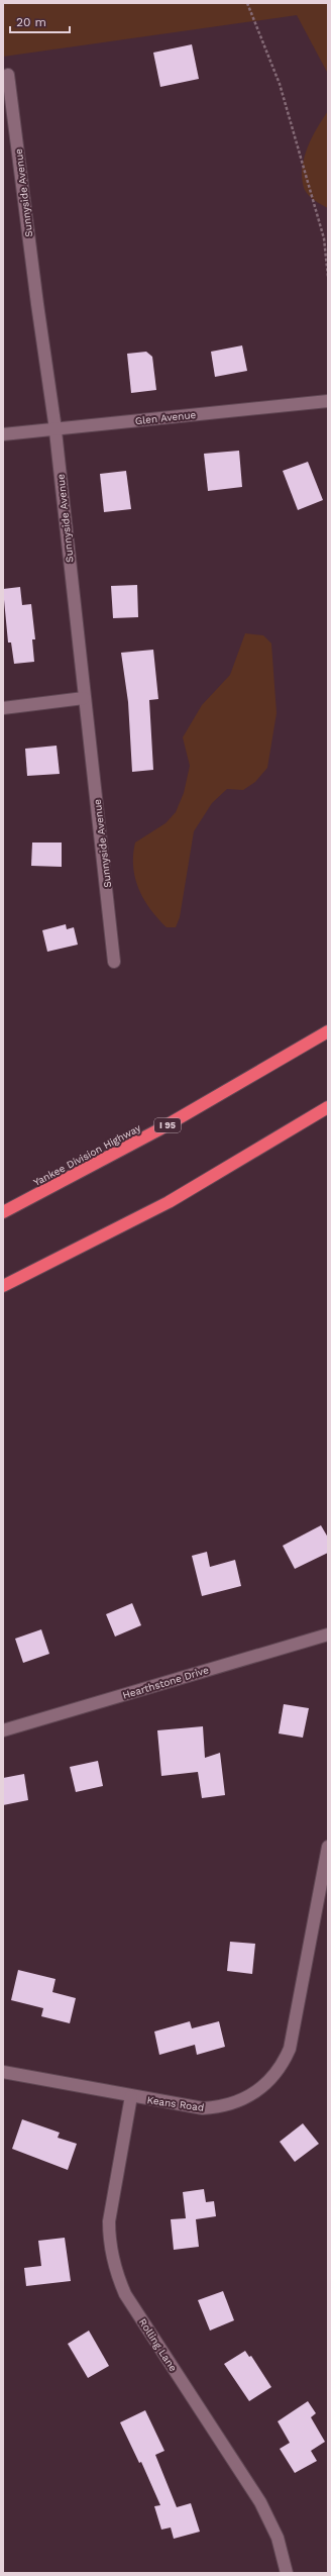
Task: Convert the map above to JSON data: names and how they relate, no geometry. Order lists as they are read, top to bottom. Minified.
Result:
{"streets":{"highway":["I 95","Yankee Division Highway"],"street":["Sunnyside Avenue","Glen Avenue","Hearthstone Drive","Keans Road","Rolling Lane"]},"crossings":[["Sunnyside Avenue","Glen Avenue"],["Keans Road","Rolling Lane"]],"scale_bar":"20 m"}
